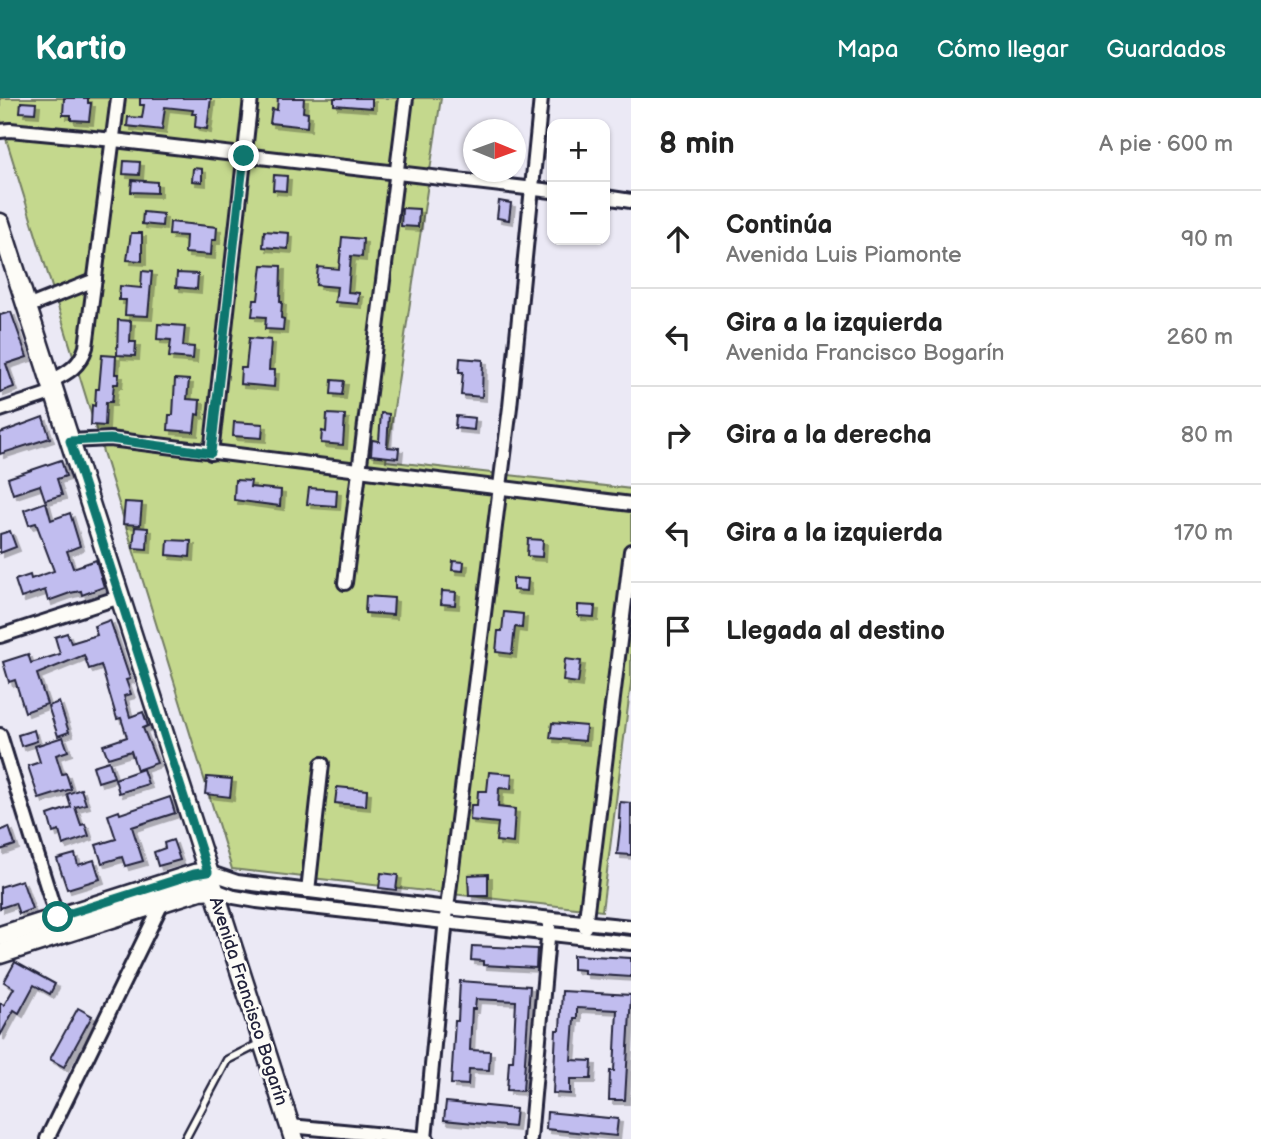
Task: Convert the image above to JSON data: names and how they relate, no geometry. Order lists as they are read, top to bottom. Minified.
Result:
{"streets":{"street":["Avenida Francisco Bogarín"]},"north":"right","page":{"header":"Kartio","nav":["Mapa","Cómo llegar","Guardados"],"heading":["8 min","A pie · 600 m"],"map_buttons":["+","−"],"list":[["Continúa","Avenida Luis Piamonte","90 m"],["Gira a la izquierda","Avenida Francisco Bogarín","260 m"],["Gira a la derecha","80 m"],["Gira a la izquierda","170 m"],"Llegada al destino"]}}
